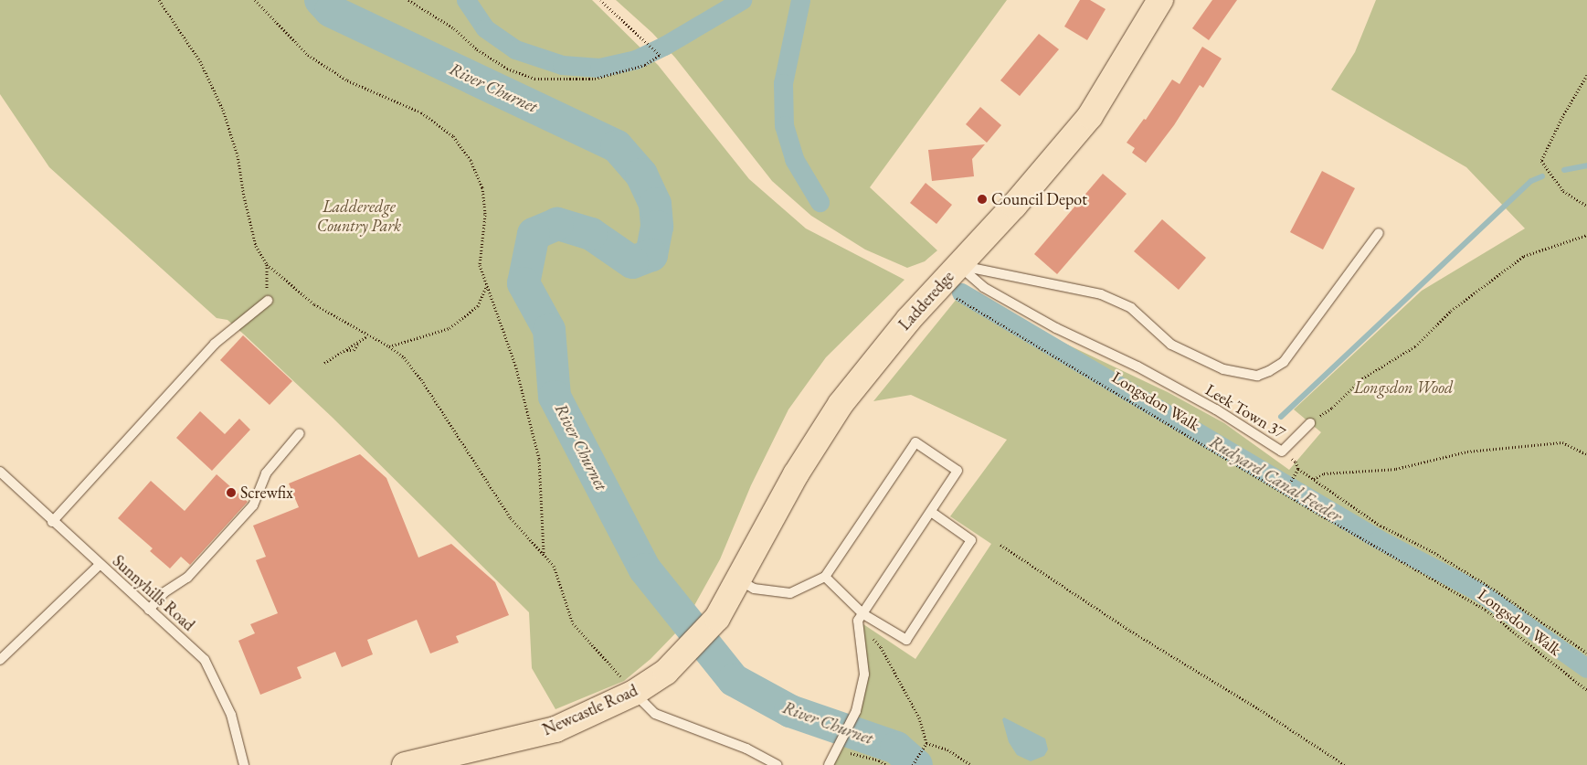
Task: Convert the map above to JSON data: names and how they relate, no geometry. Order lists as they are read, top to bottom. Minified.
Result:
{"streets":{"highway":["Ladderedge","Newcastle Road"],"lane":["Leek Town 37","Sunnyhills Road"],"path":["Longsdon Walk"]},"crossings":[["Ladderedge","Longsdon Walk"],["Ladderedge","Leek Town 37"],["Ladderedge","Newcastle Road"]],"water":["River Churnet","Rudyard Canal Feeder"],"parks":["Ladderedge Country Park","Longsdon Wood"],"places":["Council Depot","Screwfix"]}
